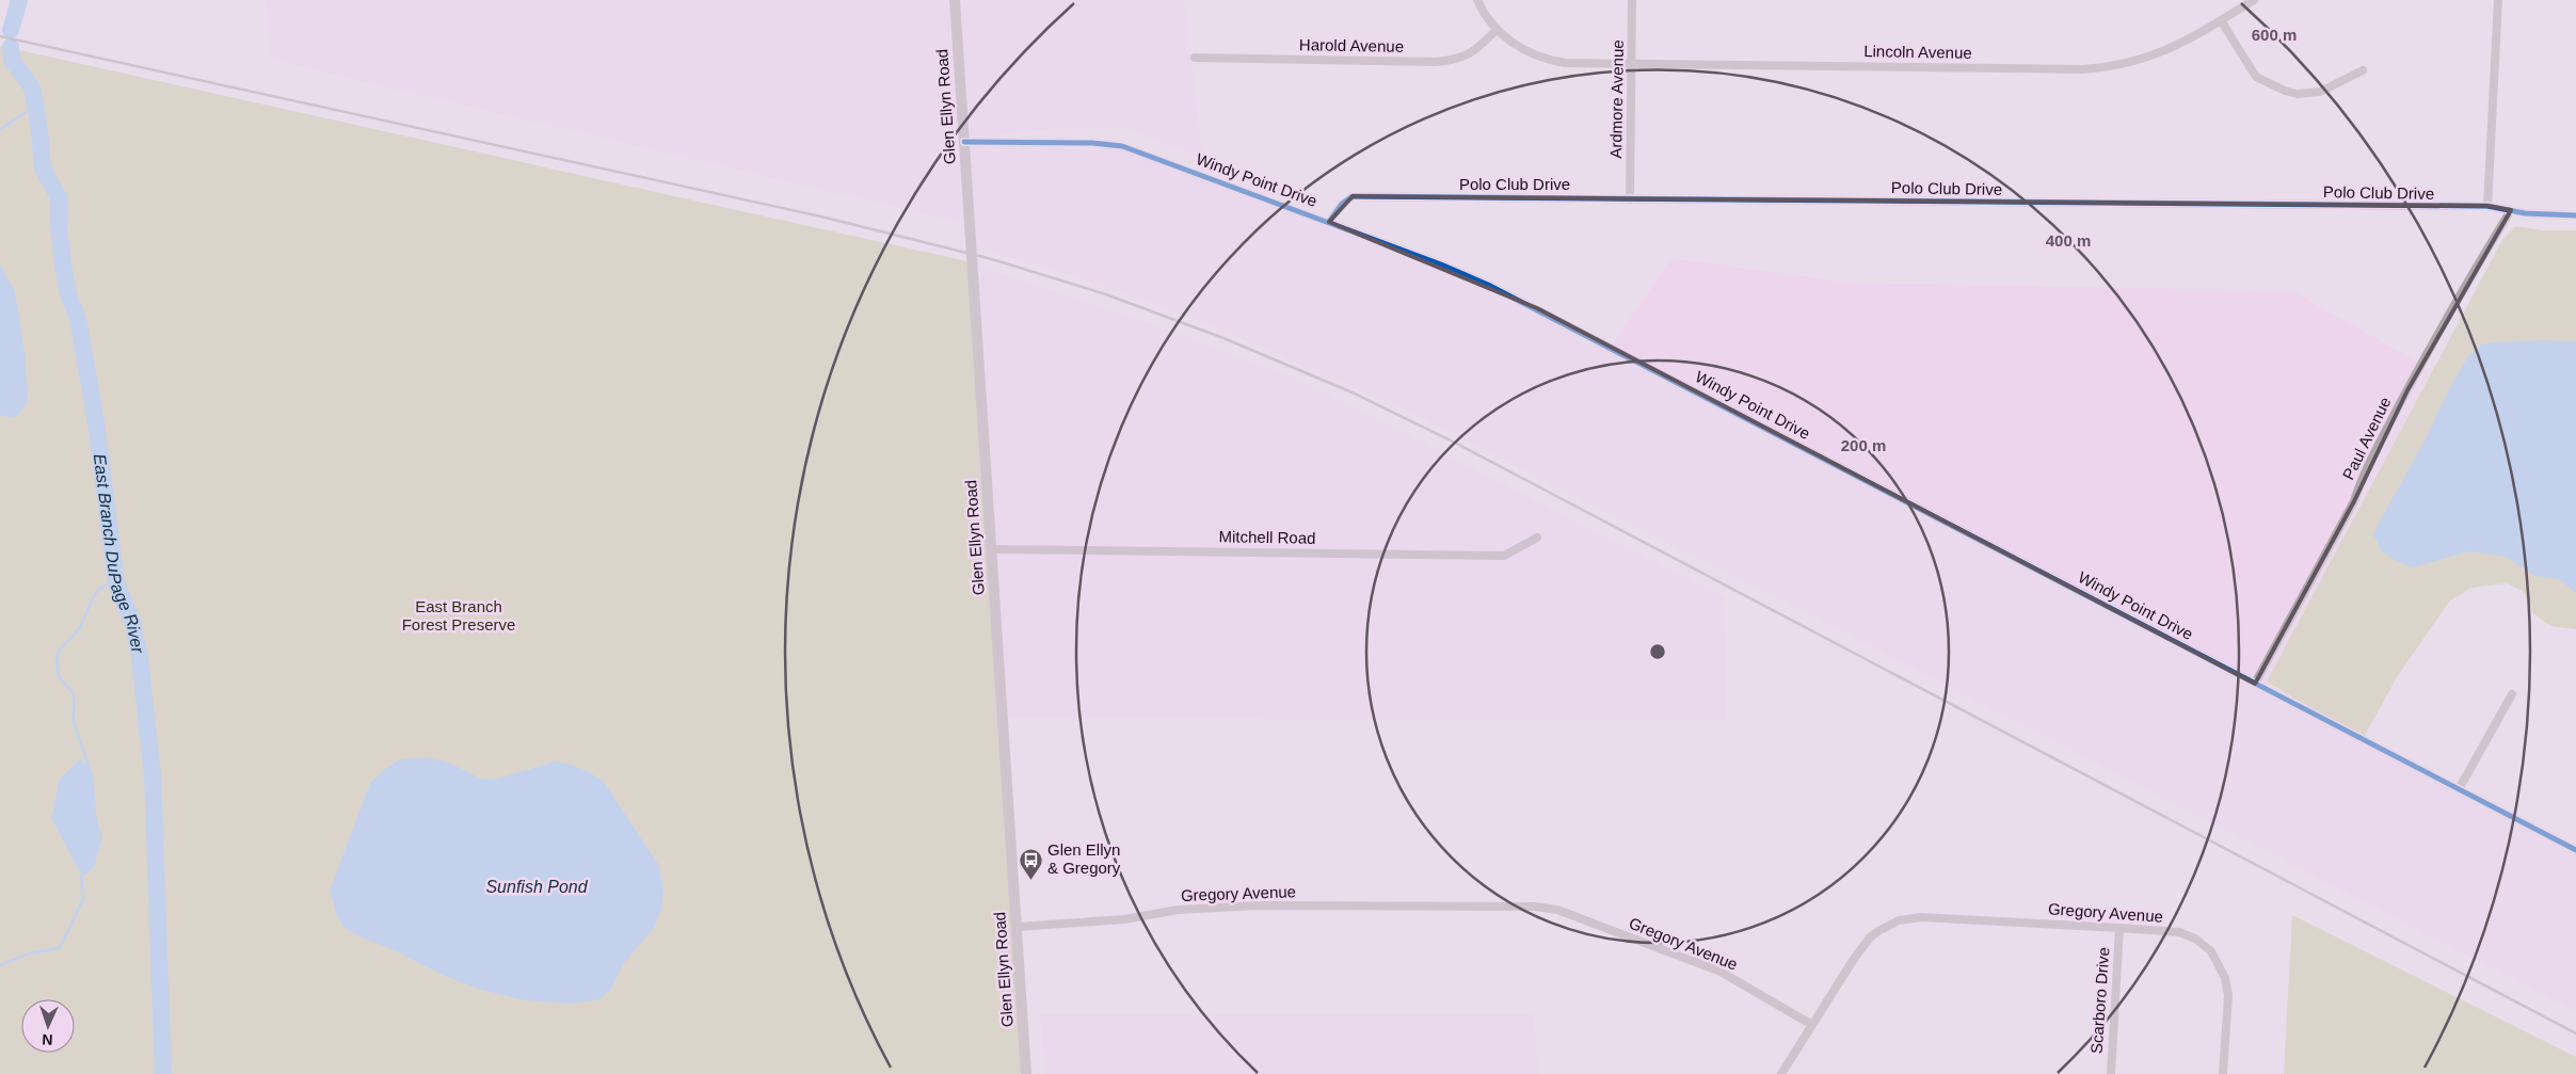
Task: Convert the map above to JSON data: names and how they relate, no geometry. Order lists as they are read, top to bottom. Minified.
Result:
{"streets":{"street":["Harold Avenue","Lincoln Avenue","Ardmore Avenue","Glen Ellyn Road","Windy Point Drive","Polo Club Drive","Paul Avenue","Mitchell Road","Gregory Avenue","Scarboro Drive"]},"crossings":[["Harold Avenue","Lincoln Avenue"],["Lincoln Avenue","Ardmore Avenue"],["Ardmore Avenue","Polo Club Drive"],["Glen Ellyn Road","Windy Point Drive"],["Glen Ellyn Road","Mitchell Road"],["Glen Ellyn Road","Gregory Avenue"],["Windy Point Drive","Polo Club Drive"],["Windy Point Drive","Paul Avenue"],["Polo Club Drive","Paul Avenue"],["Gregory Avenue","Scarboro Drive"]],"water":["East Branch DuPage River","Sunfish Pond"],"parks":["East Branch Forest Preserve"],"places":{"bus stop":["Glen Ellyn & Gregory"]},"north":"bottom","rings":["600 m","400 m","200 m"]}
